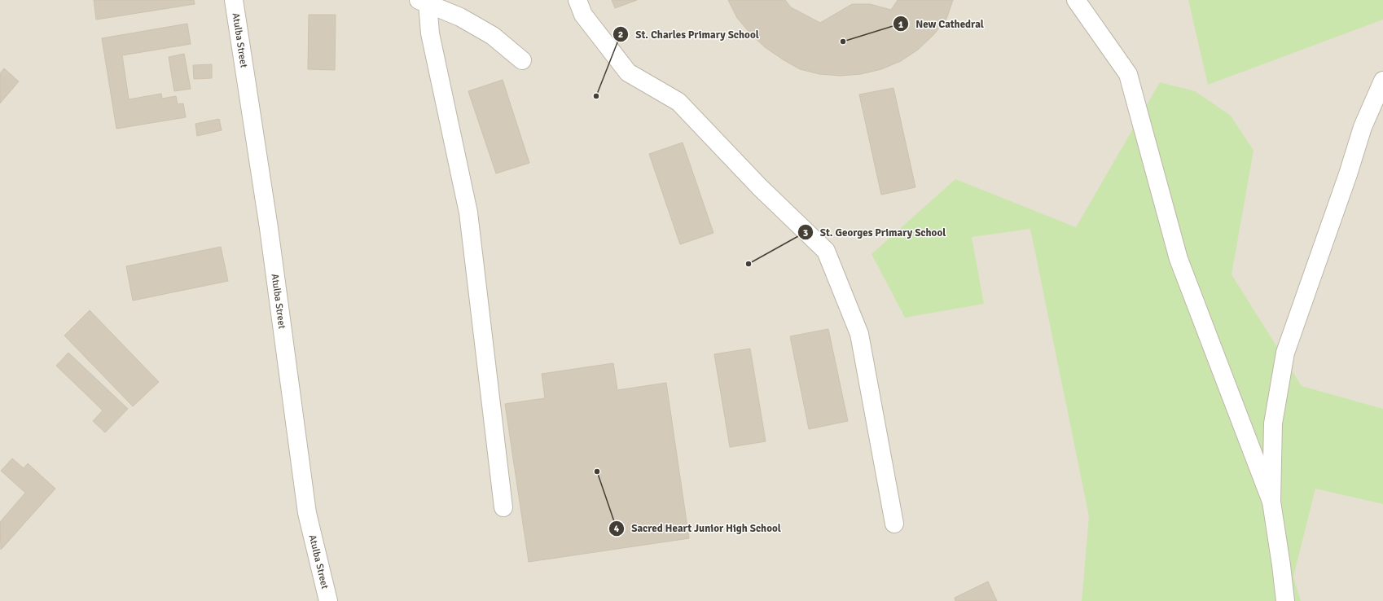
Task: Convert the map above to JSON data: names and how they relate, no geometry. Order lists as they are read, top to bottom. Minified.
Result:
{"streets":{"street":["Atulba Street"]},"places":["New Cathedral","St. Charles Primary School","St. Georges Primary School","Sacred Heart Junior High School"]}
